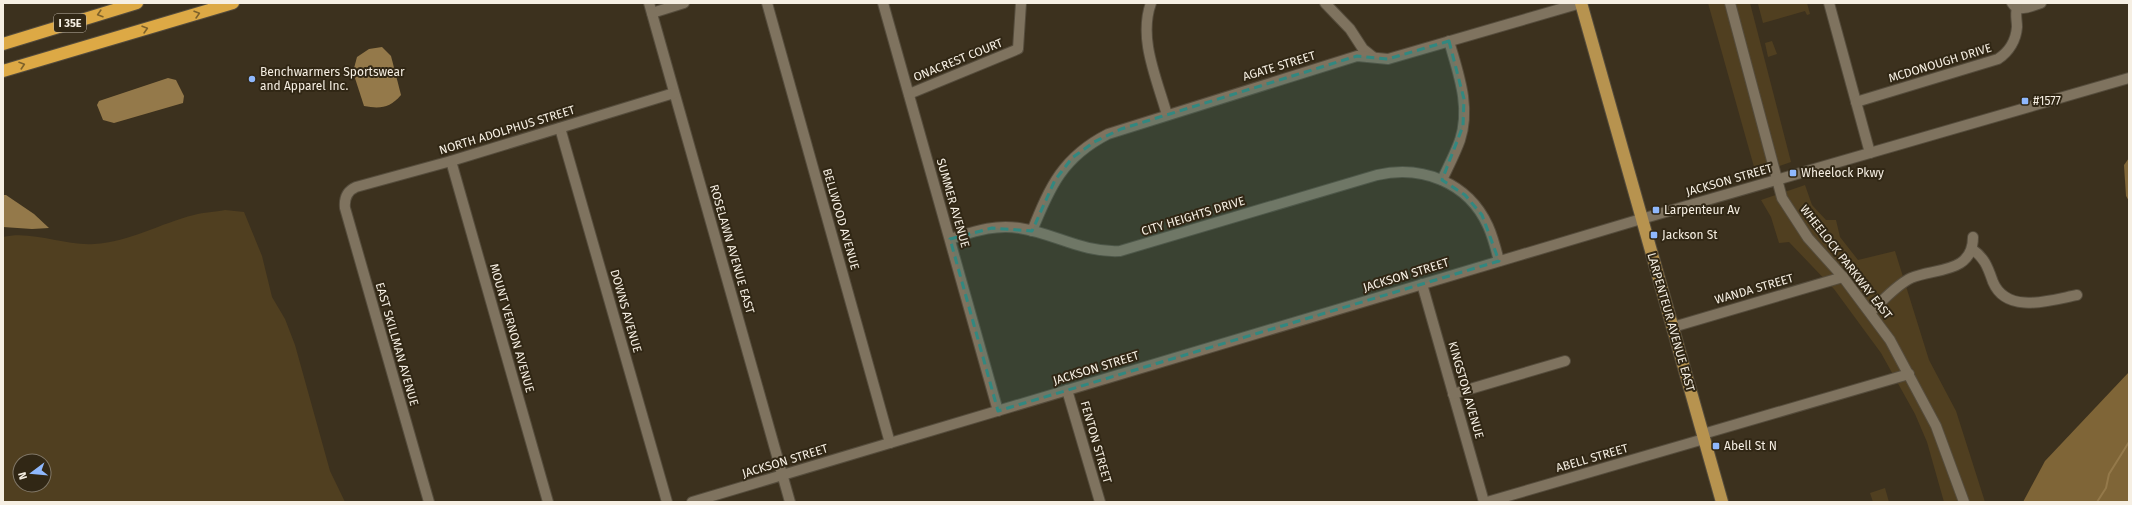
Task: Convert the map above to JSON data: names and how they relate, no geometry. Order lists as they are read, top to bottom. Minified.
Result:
{"streets":{"highway":["I 35E"],"main road":["LARPENTEUR AVENUE EAST"],"street":["ONACREST COURT","MCDONOUGH DRIVE","AGATE STREET","NORTH ADOLPHUS STREET","JACKSON STREET","SUMMER AVENUE","CITY HEIGHTS DRIVE","BELLWOOD AVENUE","ROSELAWN AVENUE EAST","WHEELOCK PARKWAY EAST","WANDA STREET","DOWNS AVENUE","MOUNT VERNON AVENUE","EAST SKILLMAN AVENUE","KINGSTON AVENUE","FENTON STREET","ABELL STREET"]},"crossings":[["ONACREST COURT","SUMMER AVENUE"],["AGATE STREET","CITY HEIGHTS DRIVE"],["AGATE STREET","LARPENTEUR AVENUE EAST"],["NORTH ADOLPHUS STREET","ROSELAWN AVENUE EAST"],["NORTH ADOLPHUS STREET","DOWNS AVENUE"],["NORTH ADOLPHUS STREET","MOUNT VERNON AVENUE"],["NORTH ADOLPHUS STREET","EAST SKILLMAN AVENUE"],["JACKSON STREET","SUMMER AVENUE"],["JACKSON STREET","BELLWOOD AVENUE"],["JACKSON STREET","ROSELAWN AVENUE EAST"],["JACKSON STREET","WHEELOCK PARKWAY EAST"],["JACKSON STREET","LARPENTEUR AVENUE EAST"],["JACKSON STREET","KINGSTON AVENUE"],["JACKSON STREET","FENTON STREET"],["SUMMER AVENUE","CITY HEIGHTS DRIVE"],["WHEELOCK PARKWAY EAST","WANDA STREET"],["WHEELOCK PARKWAY EAST","ABELL STREET"],["WANDA STREET","LARPENTEUR AVENUE EAST"],["LARPENTEUR AVENUE EAST","ABELL STREET"],["KINGSTON AVENUE","ABELL STREET"]],"places":{"other":["Benchwarmers Sportswear and Apparel Inc."],"transit":["#1577","Wheelock Pkwy","Larpenteur Av","Jackson St","Abell St N"]},"north":"left"}
